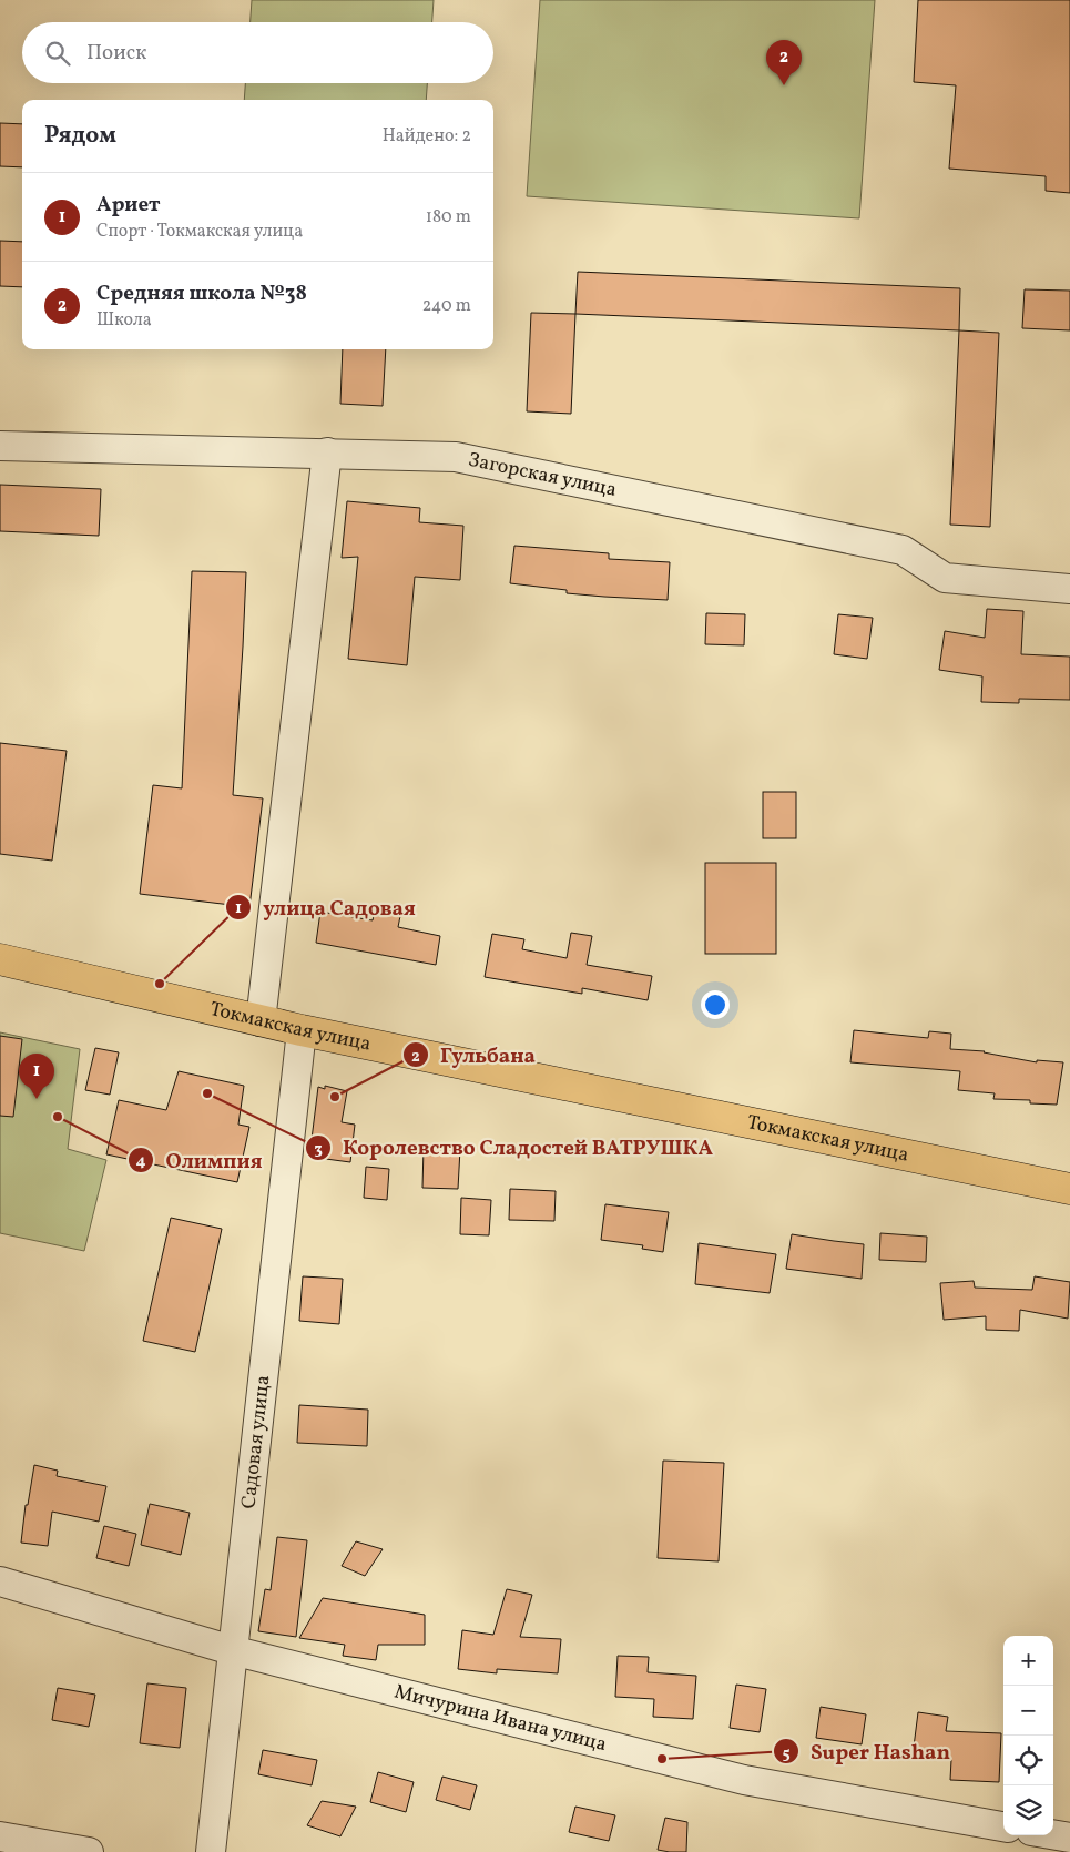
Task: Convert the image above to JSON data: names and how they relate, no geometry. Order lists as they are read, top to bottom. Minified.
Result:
{"streets":{"main road":["Токмакская улица"],"street":["Загорская улица","Садовая улица","Мичурина Ивана улица"]},"crossings":[["Токмакская улица","Садовая улица"],["Садовая улица","Мичурина Ивана улица"]],"places":["улица Садовая","Королевство Сладостей ВАТРУШКА","Гульбана","Олимпия","Super Hashan"],"page":{"search":"Поиск","pins":["2","1"],"heading":["Рядом","Найдено: 2"],"list":[{"mark":"1","name":"Ариет","note":"Спорт · Токмакская улица","value":"180 m"},{"mark":"2","name":"Средняя школа №38","note":"Школа","value":"240 m"}],"map_buttons":["+","−"]}}
